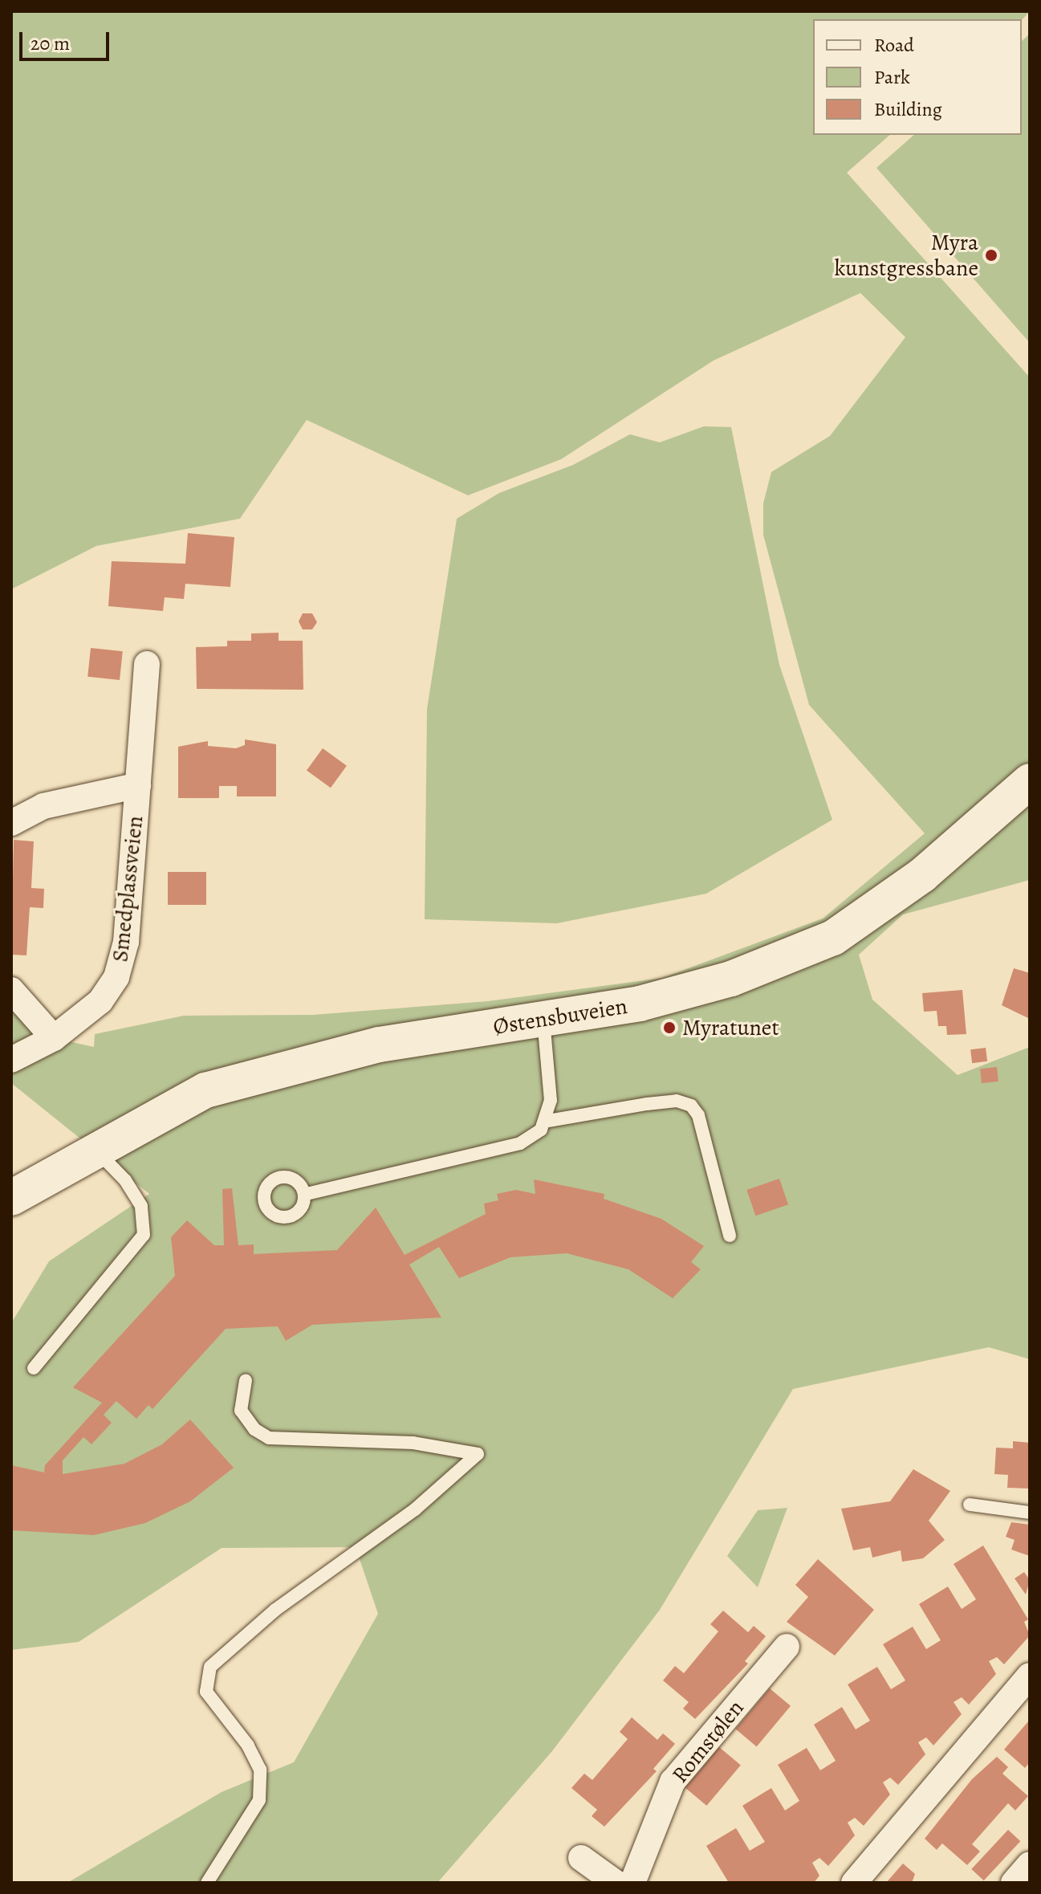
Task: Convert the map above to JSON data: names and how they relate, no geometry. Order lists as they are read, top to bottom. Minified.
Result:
{"streets":{"main road":["Østensbuveien"],"street":["Smedplassveien","Romstølen"]},"places":["Myra kunstgressbane","Myratunet"],"legend":["Road","Park","Building"],"scale_bar":"20 m"}
